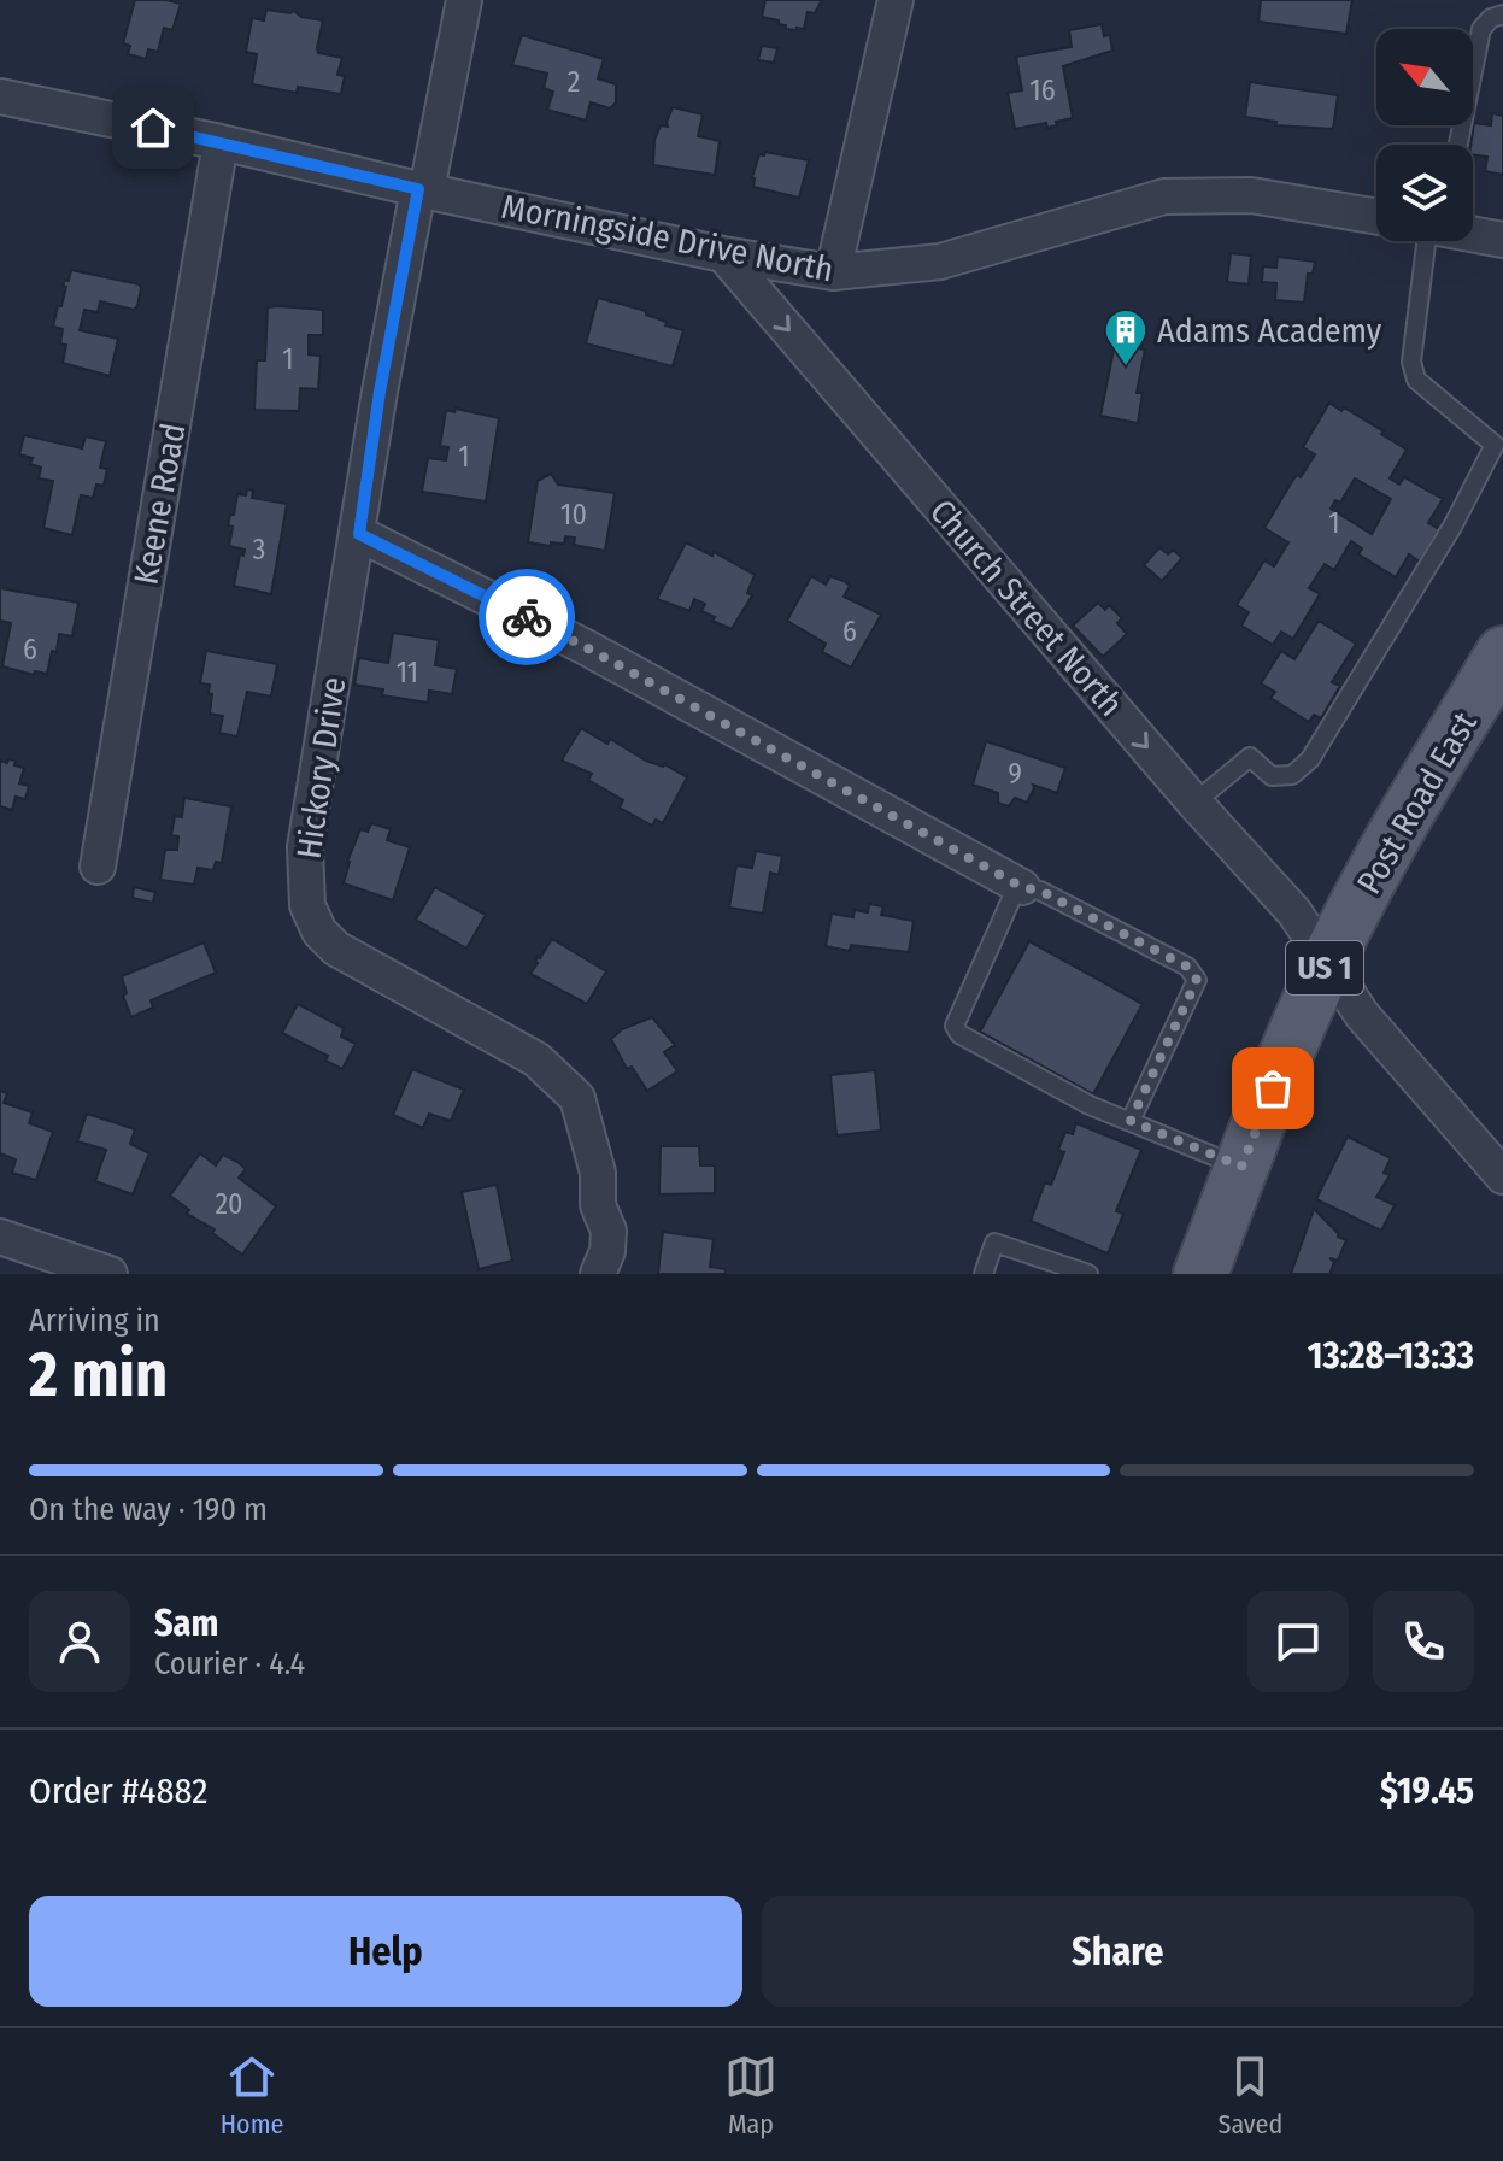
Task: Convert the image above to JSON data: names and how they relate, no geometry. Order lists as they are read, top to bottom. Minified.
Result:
{"streets":{"main road":["Post Road East","US 1"],"street":["Morningside Drive North","Keene Road","Church Street North","Hickory Drive"]},"crossings":[["Morningside Drive North","Keene Road"],["Morningside Drive North","Church Street North"],["Morningside Drive North","Hickory Drive"],["Church Street North","Post Road East"]],"places":{"building":["Adams Academy"]},"house_numbers":["2","16","1","1","10","1","3","6","6","11","9","20"],"north":"top left","page":{"heading":["2 min","Arriving in","13:28–13:33"],"panel":["Sam","Courier · 4.4","Order #4882","$19.45"],"bar":"On the way · 190 m","buttons":["Help","Share"],"tabs":["Home","Map","Saved"]}}
